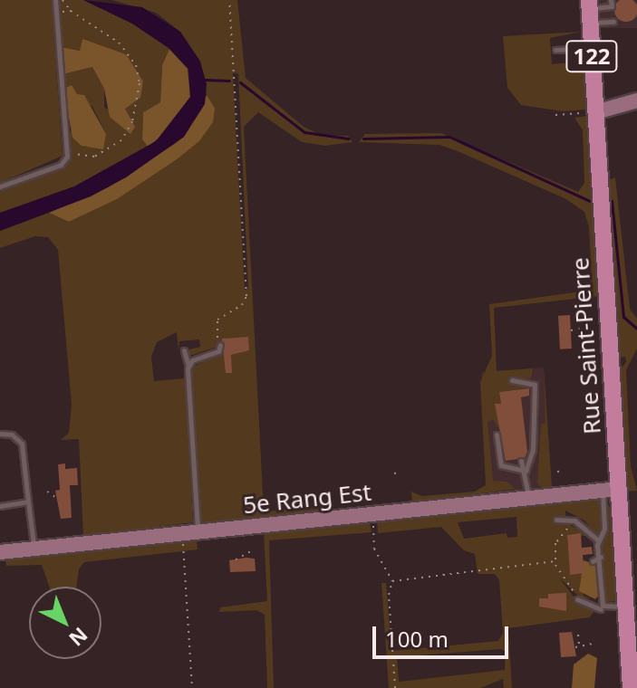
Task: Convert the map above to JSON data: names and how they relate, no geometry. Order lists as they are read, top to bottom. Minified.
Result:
{"streets":{"main road":["122","Rue Saint-Pierre"],"street":["5e Rang Est"]},"crossings":[["Rue Saint-Pierre","5e Rang Est"]],"scale_bar":"100 m","north":"bottom right"}
